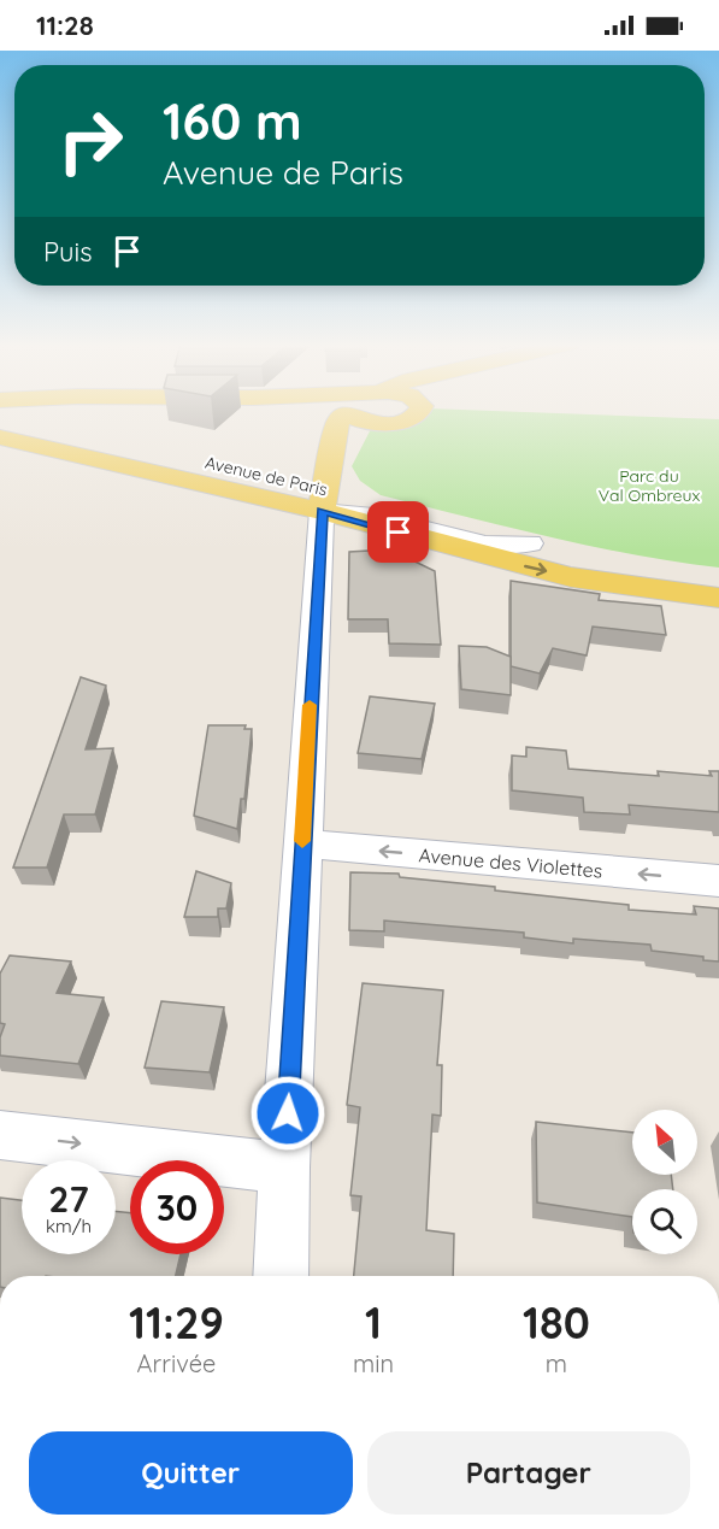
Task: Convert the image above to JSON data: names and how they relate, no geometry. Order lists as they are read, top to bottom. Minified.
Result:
{"streets":{"main road":["Avenue de Paris"],"street":["Avenue des Violettes"]},"one_way":["Avenue des Violettes"],"parks":["Parc du Val Ombreux"],"north":"top left","page":{"status":"11:28","turn":["160 m","Avenue de Paris"],"then":"Puis","speed":"27 km/h","limit":"30","eta":["11:29","Arrivée","1","min","180","m"],"buttons":["Quitter","Partager"]}}
